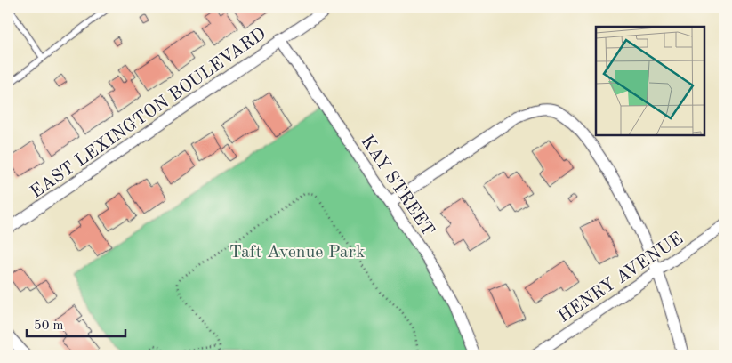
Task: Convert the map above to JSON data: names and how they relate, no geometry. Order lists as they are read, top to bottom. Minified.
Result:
{"streets":{"street":["EAST LEXINGTON BOULEVARD","KAY STREET","HENRY AVENUE"]},"crossings":[["EAST LEXINGTON BOULEVARD","KAY STREET"]],"parks":["Taft Avenue Park"],"scale_bar":"50 m"}
